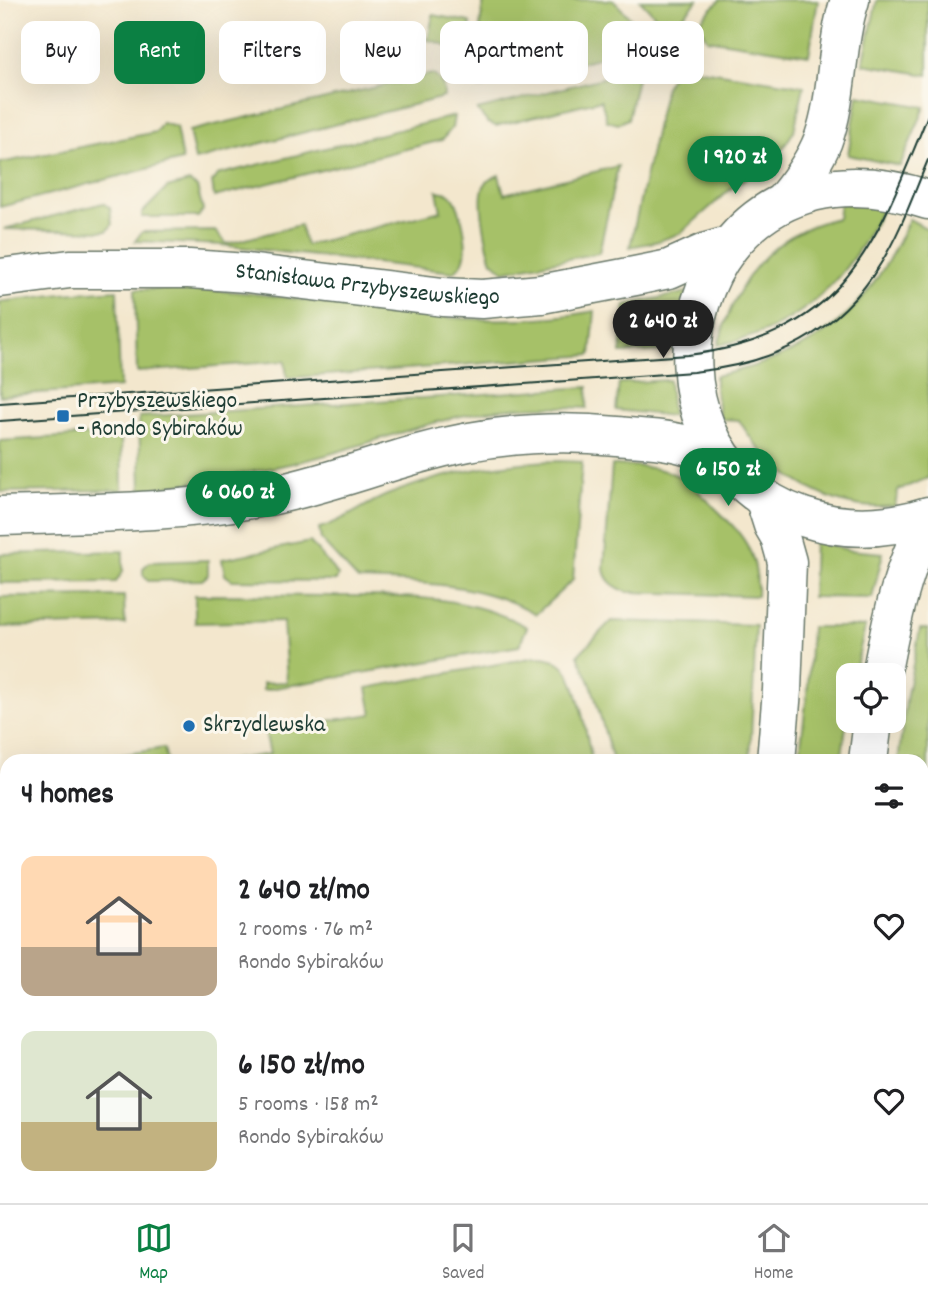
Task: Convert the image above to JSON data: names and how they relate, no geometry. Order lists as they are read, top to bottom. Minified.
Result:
{"streets":{"main road":["Stanisława Przybyszewskiego"]},"places":{"transit":["Przybyszewskiego - Rondo Sybiraków"],"other":["Skrzydlewska"]},"page":{"chip":["Buy","Rent","Filters","New","Apartment","House"],"price":["1 920 zł","2 640 zł","6 150 zł","6 060 zł"],"heading":"4 homes","list":[{"name":"2 640 zł/mo","note":"2 rooms · 76 m² · Rondo Sybiraków"},{"name":"6 150 zł/mo","note":"5 rooms · 158 m² · Rondo Sybiraków"}],"tabs":["Map","Saved","Home"]}}
